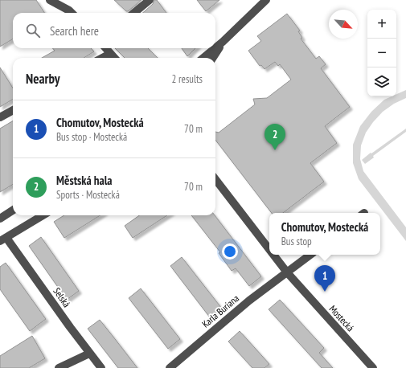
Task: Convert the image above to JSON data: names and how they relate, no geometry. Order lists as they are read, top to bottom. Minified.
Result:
{"streets":{"street":["Selská","Karla Buriana","Mostecká"]},"crossings":[["Karla Buriana","Mostecká"]],"north":"bottom right","page":{"map_buttons":["+","−"],"search":"Search here","heading":["Nearby","2 results"],"list":[{"mark":"1","name":"Chomutov, Mostecká","note":"Bus stop · Mostecká","value":"70 m"},{"mark":"2","name":"Městská hala","note":"Sports · Mostecká","value":"70 m"}],"pins":["2","1"],"popup":["Chomutov, Mostecká","Bus stop"]}}
